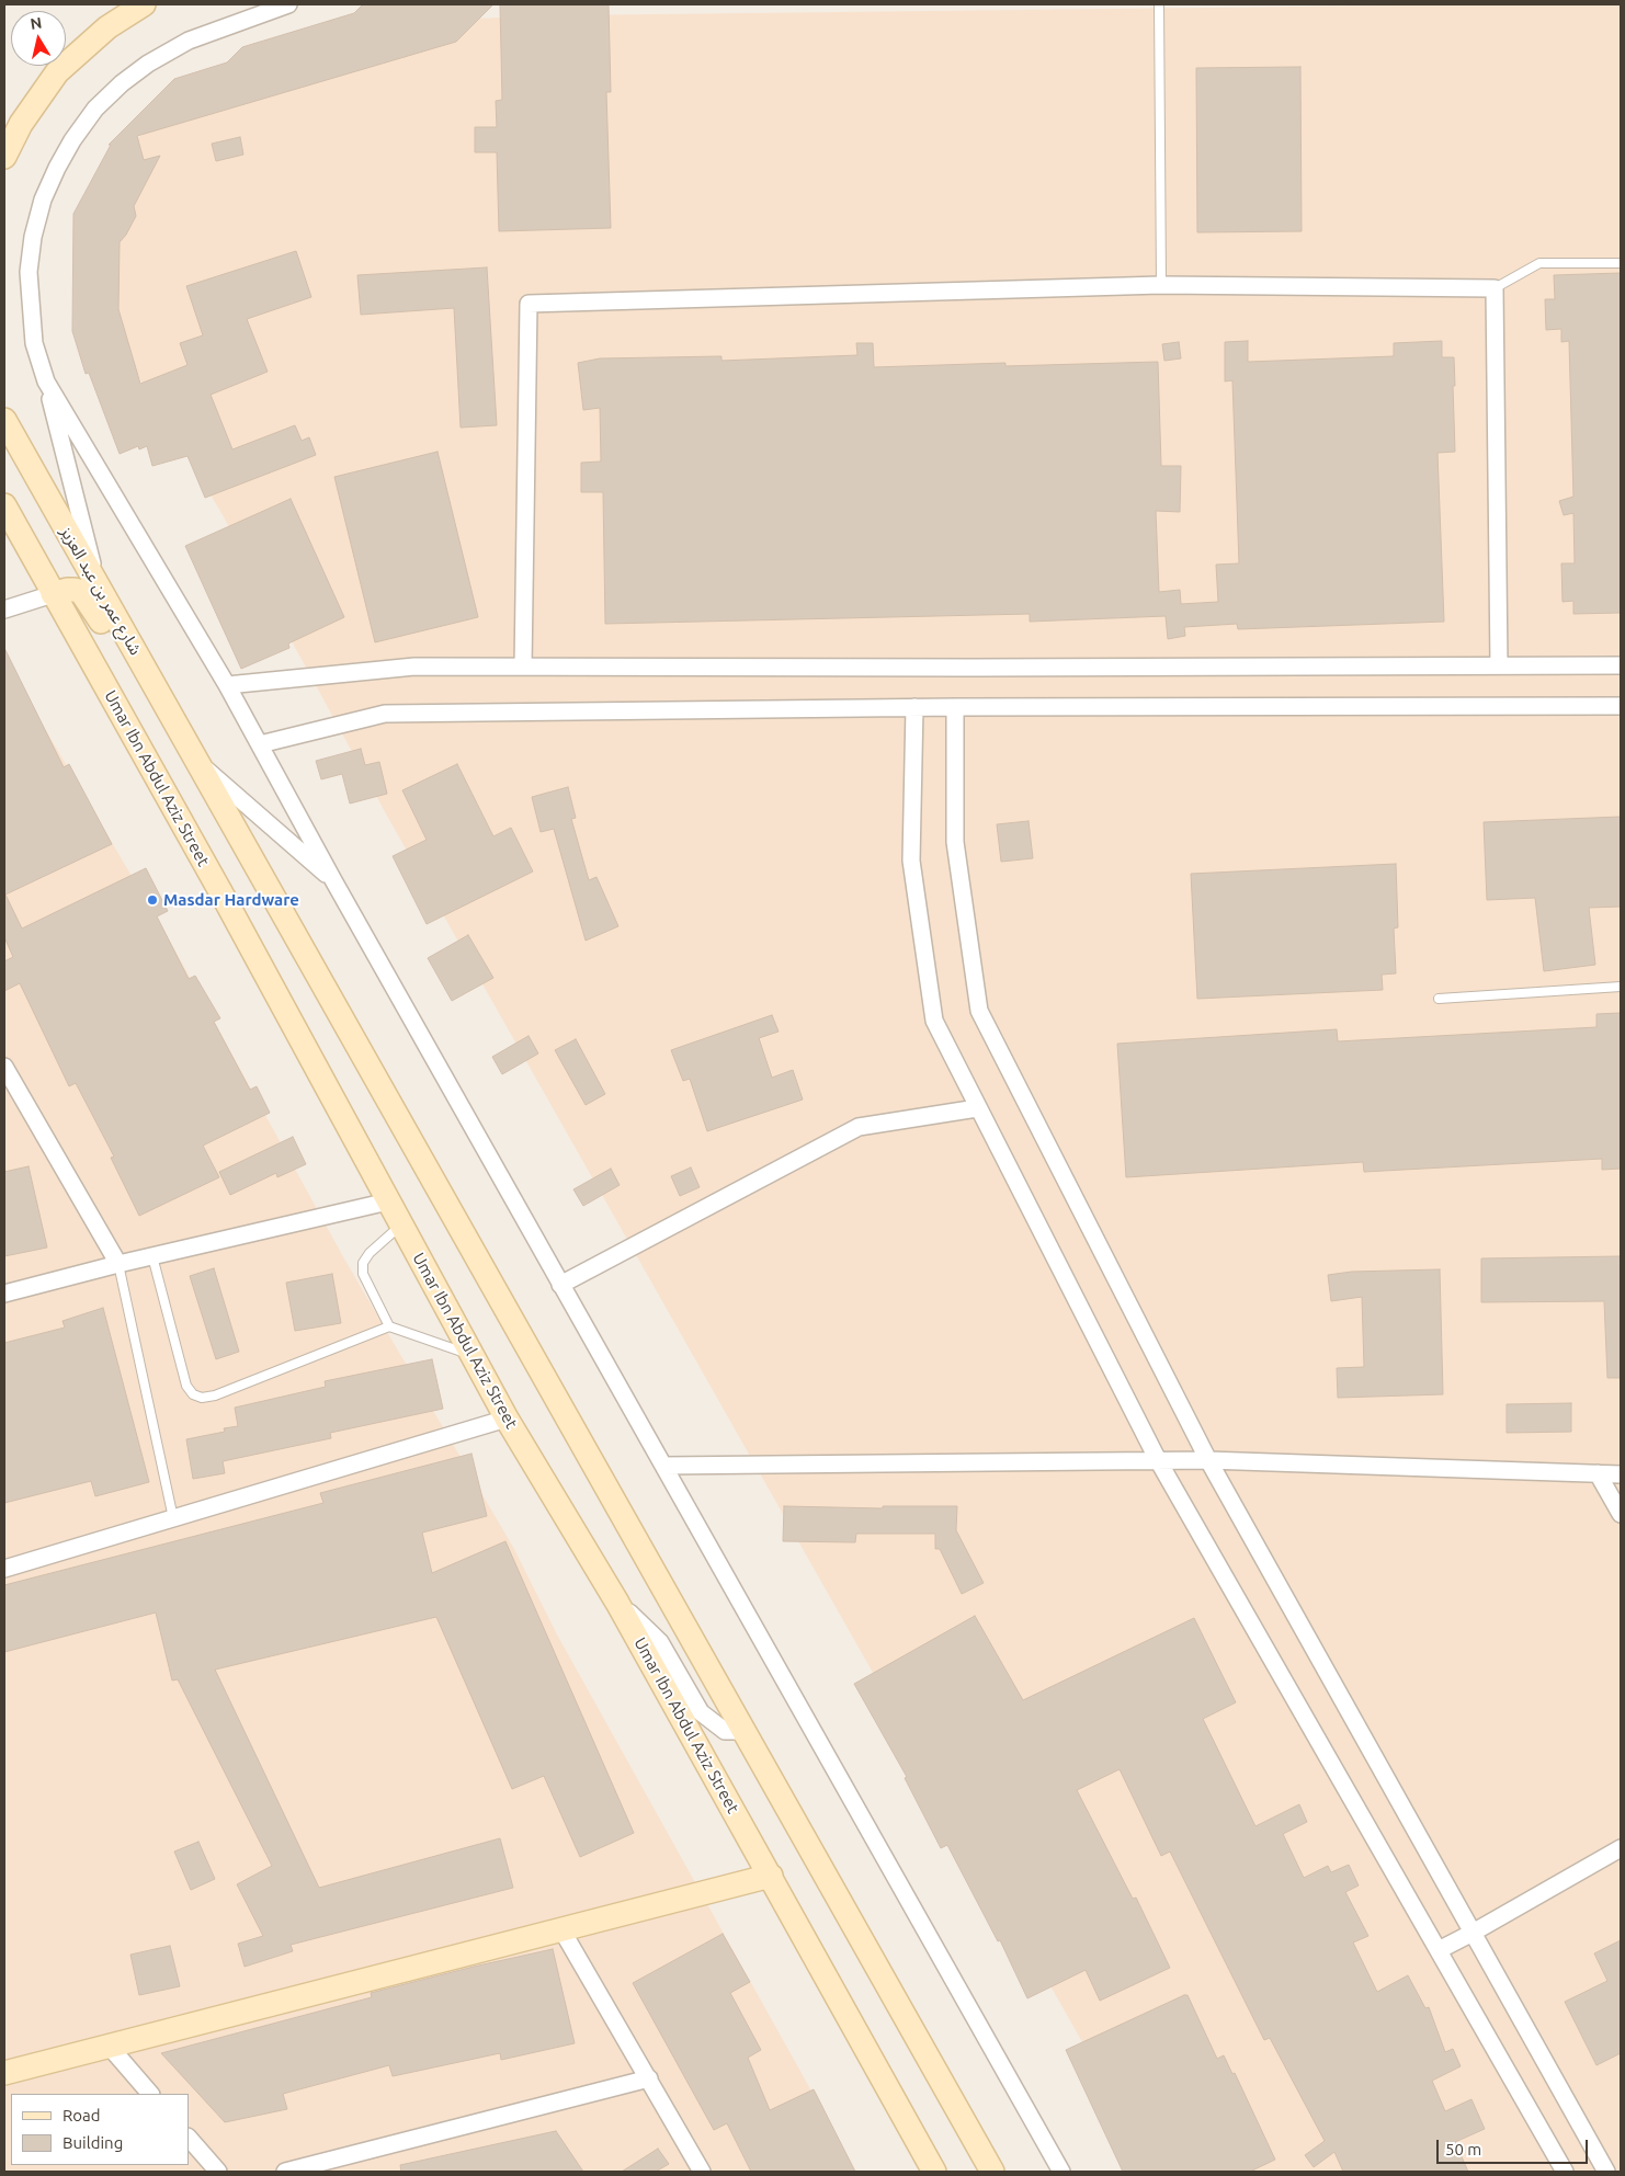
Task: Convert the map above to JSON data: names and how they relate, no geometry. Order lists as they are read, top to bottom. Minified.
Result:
{"streets":{"main road":["شارع عمر بن عبد العزيز","Umar Ibn Abdul Aziz Street"]},"places":["Masdar Hardware"],"legend":["Road","Building"],"scale_bar":"50 m","north":"top"}
